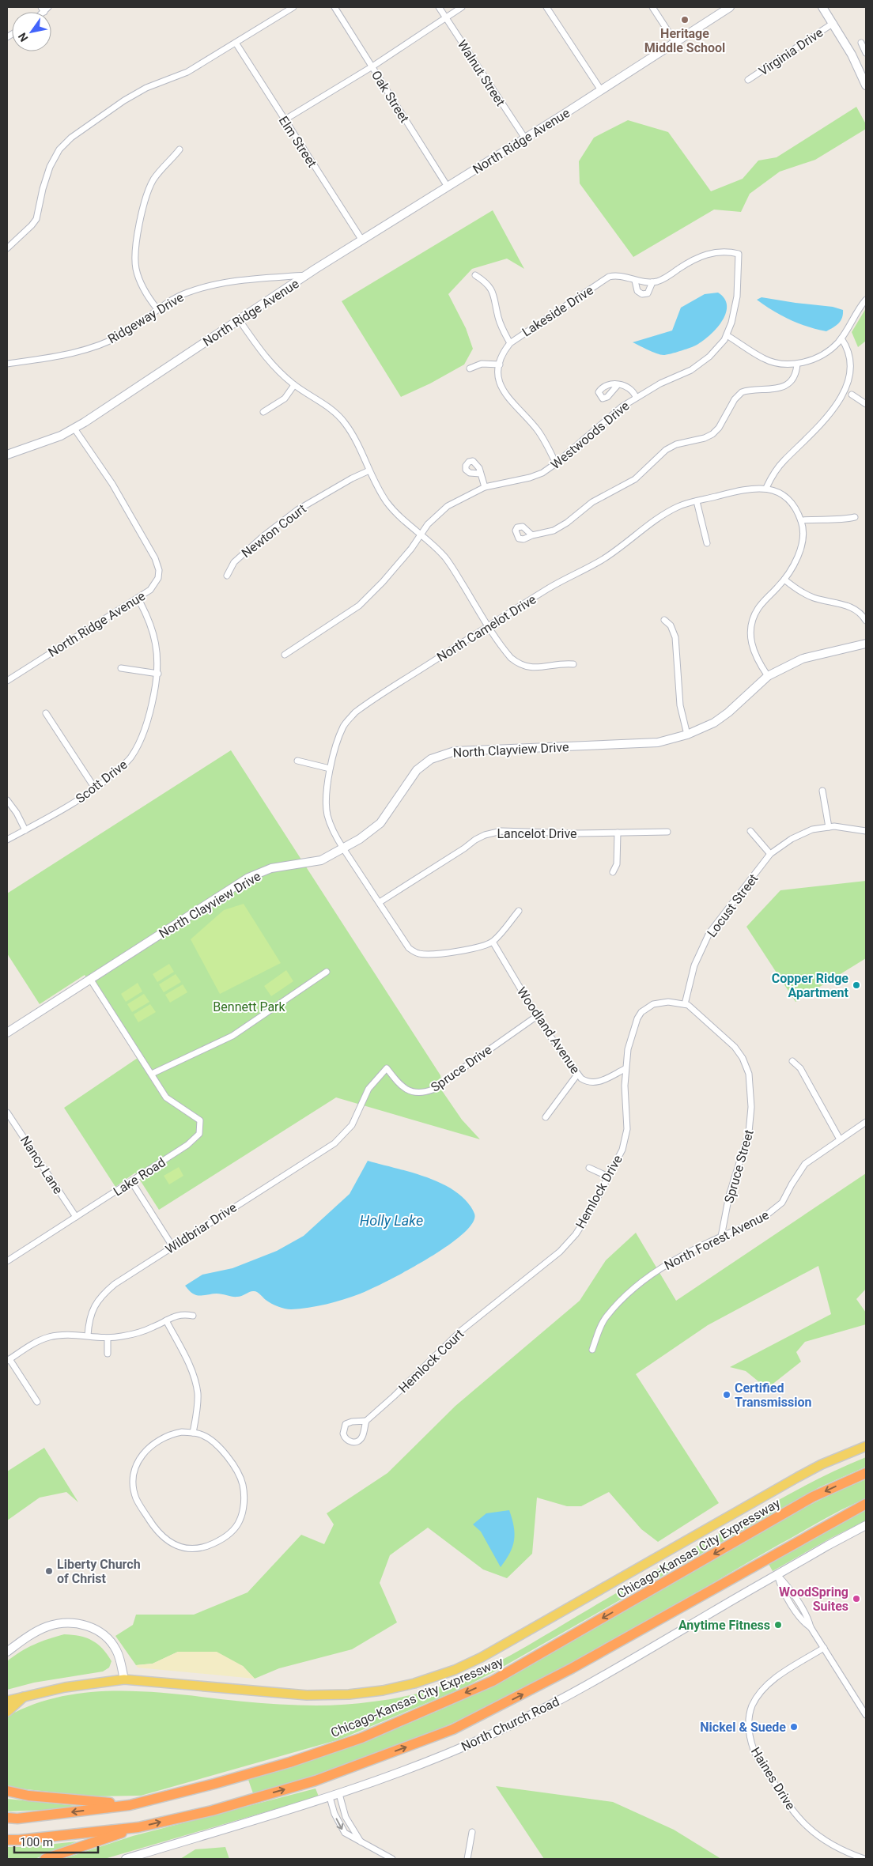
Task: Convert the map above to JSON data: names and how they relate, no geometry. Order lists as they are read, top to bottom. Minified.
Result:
{"streets":{"highway":["Chicago-Kansas City Expressway"],"street":["Virginia Drive","Walnut Street","Oak Street","North Ridge Avenue","Elm Street","Lakeside Drive","Ridgeway Drive","Westwoods Drive","Newton Court","North Camelot Drive","North Clayview Drive","Scott Drive","Lancelot Drive","Locust Street","Woodland Avenue","Spruce Drive","Nancy Lane","Spruce Street","Lake Road","Hemlock Drive","Wildbriar Drive","North Forest Avenue","Hemlock Court","North Church Road","Haines Drive"]},"crossings":[["Walnut Street","North Ridge Avenue"],["Oak Street","North Ridge Avenue"],["North Ridge Avenue","Elm Street"],["North Ridge Avenue","Ridgeway Drive"],["North Ridge Avenue","Scott Drive"],["Lakeside Drive","Westwoods Drive"],["North Camelot Drive","North Clayview Drive"],["North Camelot Drive","Lancelot Drive"],["North Camelot Drive","Woodland Avenue"],["Locust Street","Spruce Street"],["Woodland Avenue","Spruce Drive"],["Woodland Avenue","Hemlock Drive"],["Spruce Drive","Wildbriar Drive"],["Nancy Lane","Lake Road"],["Spruce Street","North Forest Avenue"],["Hemlock Drive","Hemlock Court"]],"water":["Holly Lake"],"parks":["Bennett Park"],"places":["Heritage Middle School","Copper Ridge Apartment","Certified Transmission","Liberty Church of Christ","WoodSpring Suites","Anytime Fitness","Nickel & Suede"],"scale_bar":"100 m","north":"bottom left"}
